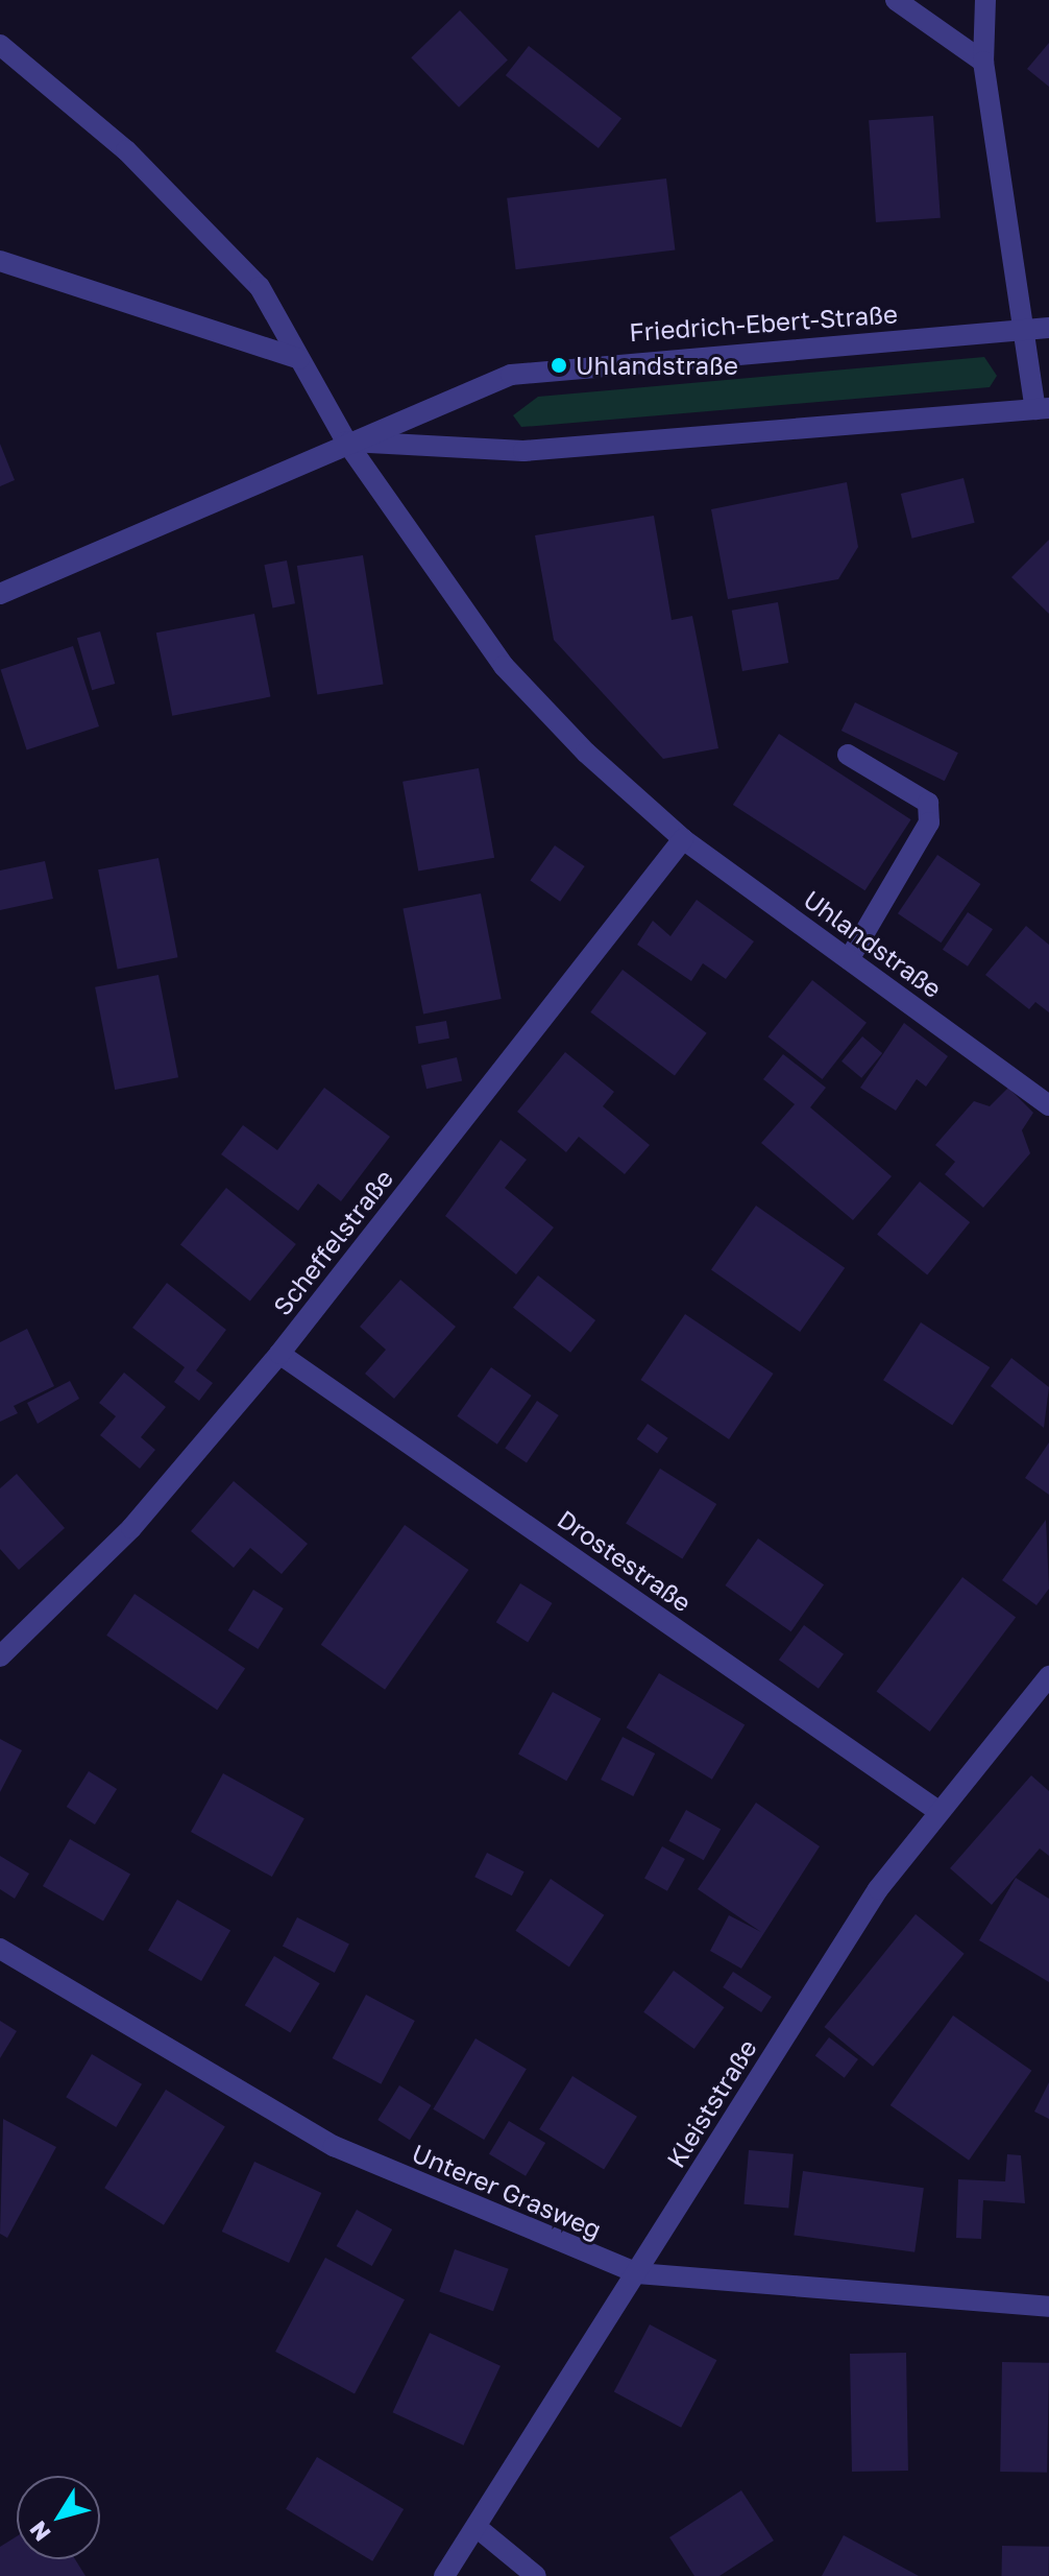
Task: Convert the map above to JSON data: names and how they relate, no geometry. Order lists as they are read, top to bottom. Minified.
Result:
{"streets":{"street":["Friedrich-Ebert-Straße","Uhlandstraße","Scheffelstraße","Drostestraße","Kleiststraße","Unterer Grasweg"]},"crossings":[["Friedrich-Ebert-Straße","Uhlandstraße"],["Uhlandstraße","Scheffelstraße"],["Scheffelstraße","Drostestraße"],["Drostestraße","Kleiststraße"],["Kleiststraße","Unterer Grasweg"]],"places":["Uhlandstraße"],"north":"bottom left"}
